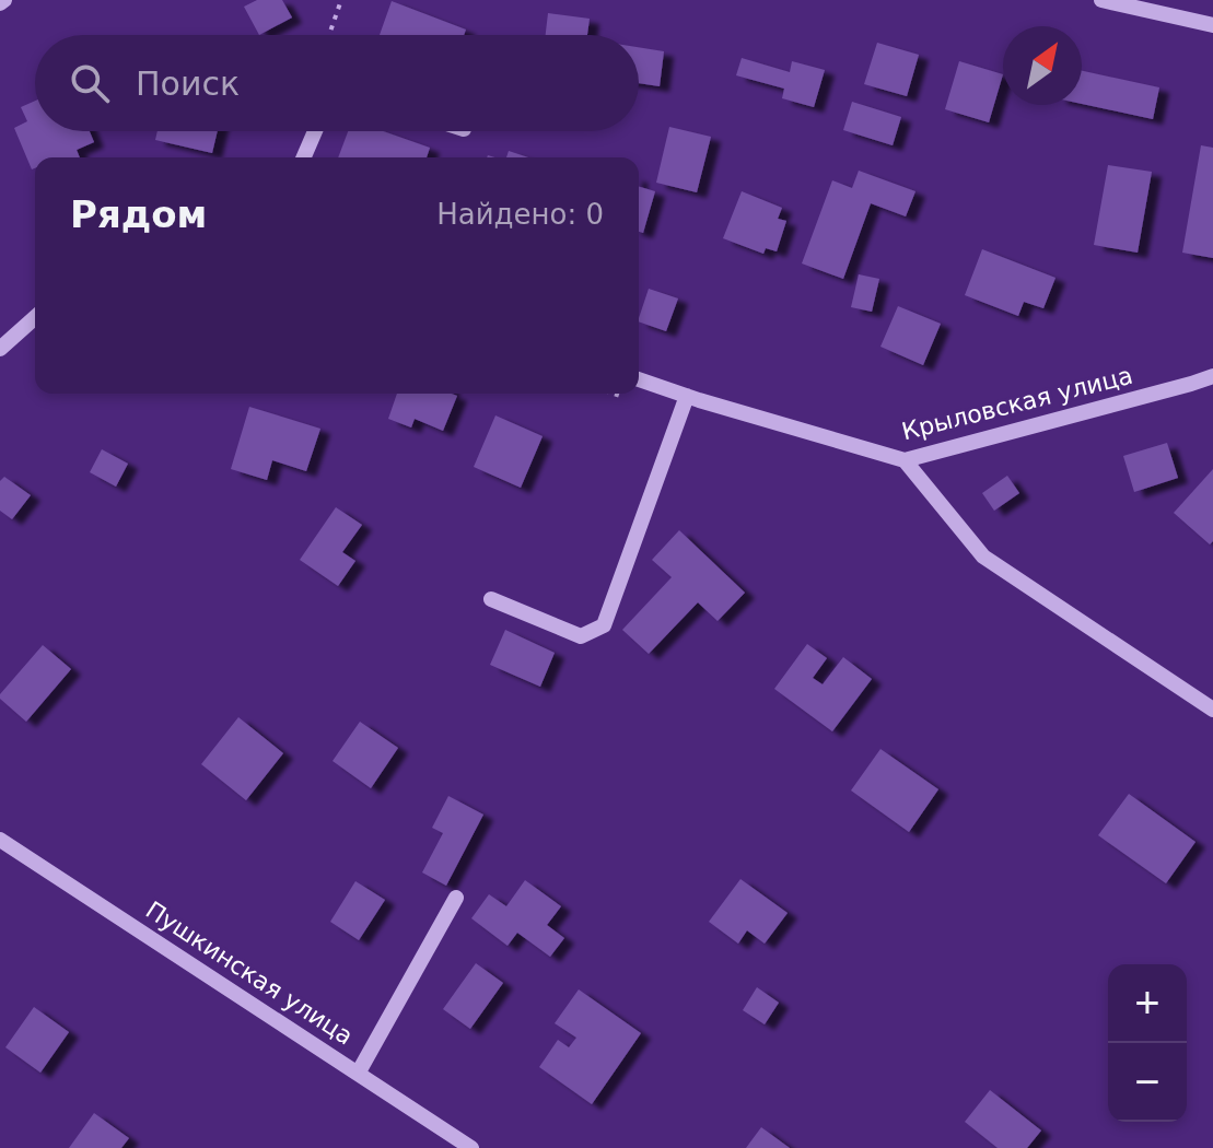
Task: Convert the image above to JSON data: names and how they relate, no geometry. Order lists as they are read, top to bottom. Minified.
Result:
{"streets":{"street":["Крыловская улица","Пушкинская улица"]},"north":"top right","page":{"search":"Поиск","heading":["Рядом","Найдено: 0"],"map_buttons":["+","−"]}}
